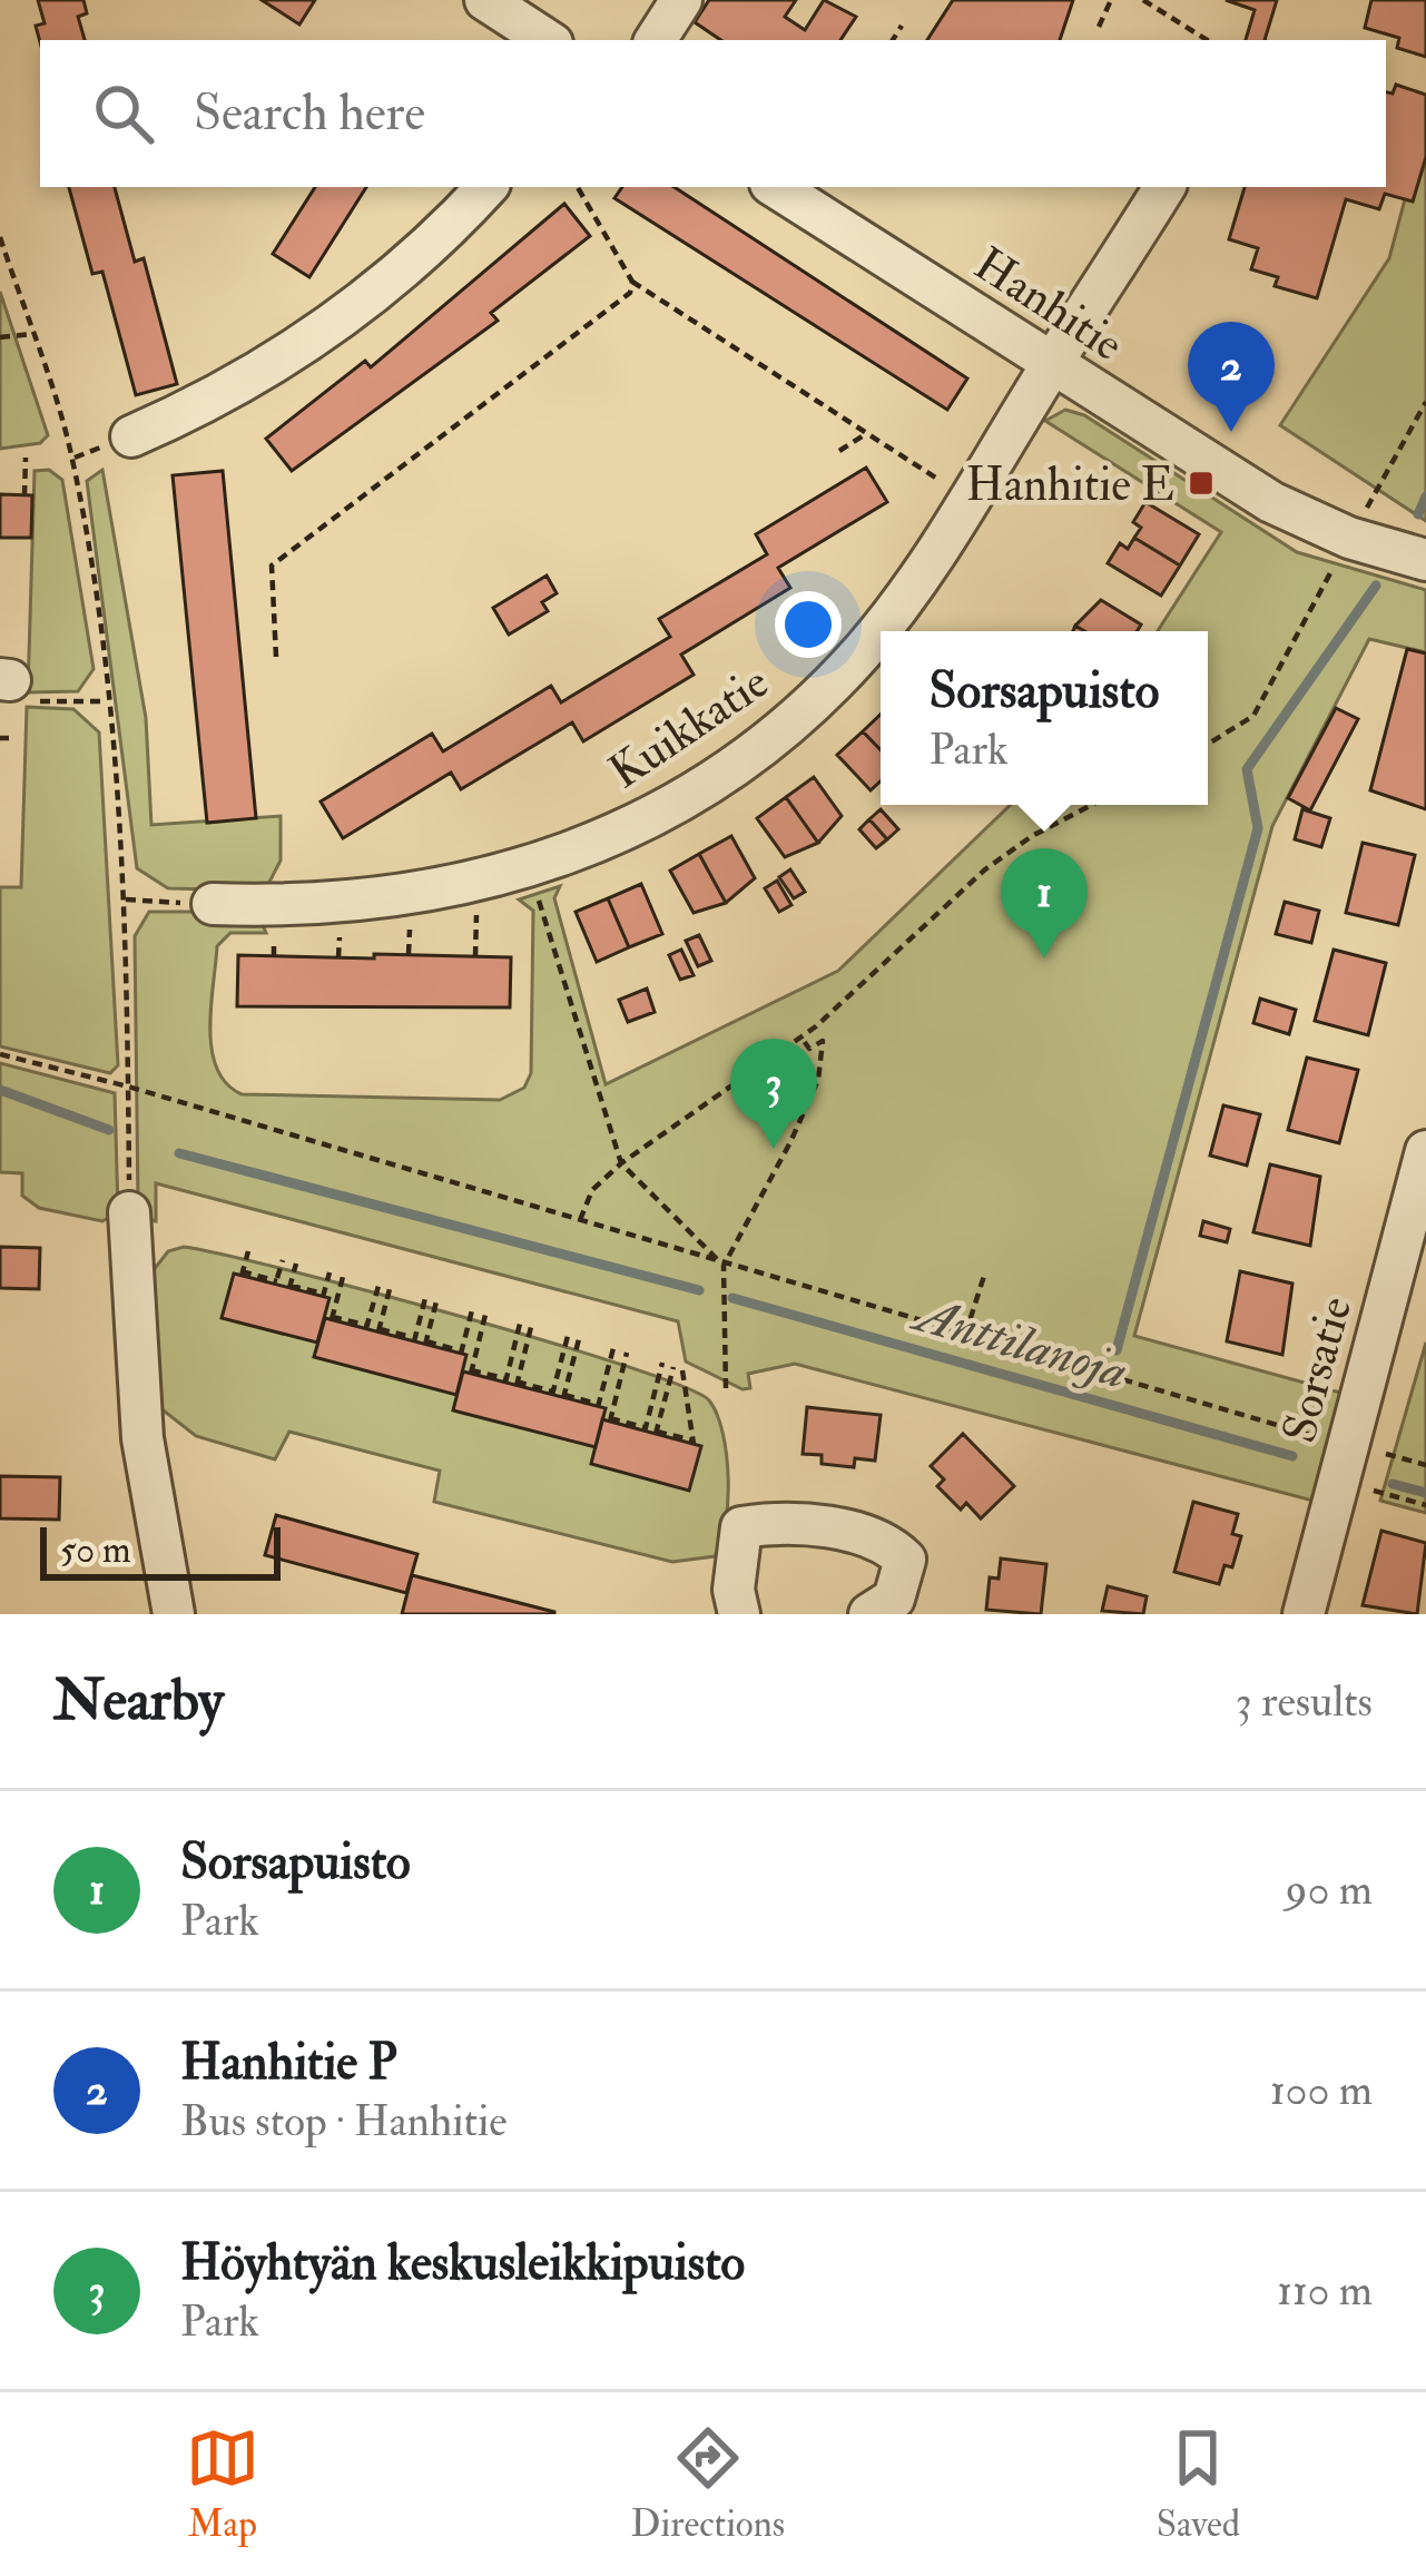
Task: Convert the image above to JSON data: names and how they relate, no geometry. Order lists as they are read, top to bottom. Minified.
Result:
{"streets":{"street":["Hanhitie","Kuikkatie","Sorsatie"]},"crossings":[["Hanhitie","Kuikkatie"]],"water":["Anttilanoja"],"places":{"transit":["Hanhitie E"]},"scale_bar":"50 m","page":{"search":"Search here","pins":["2","1","3"],"popup":["Sorsapuisto","Park"],"scale":"50 m","heading":["Nearby","3 results"],"list":[{"mark":"1","name":"Sorsapuisto","note":"Park","value":"90 m"},{"mark":"2","name":"Hanhitie P","note":"Bus stop · Hanhitie","value":"100 m"},{"mark":"3","name":"Höyhtyän keskusleikkipuisto","note":"Park","value":"110 m"}],"nav":["Map","Directions","Saved"]}}
